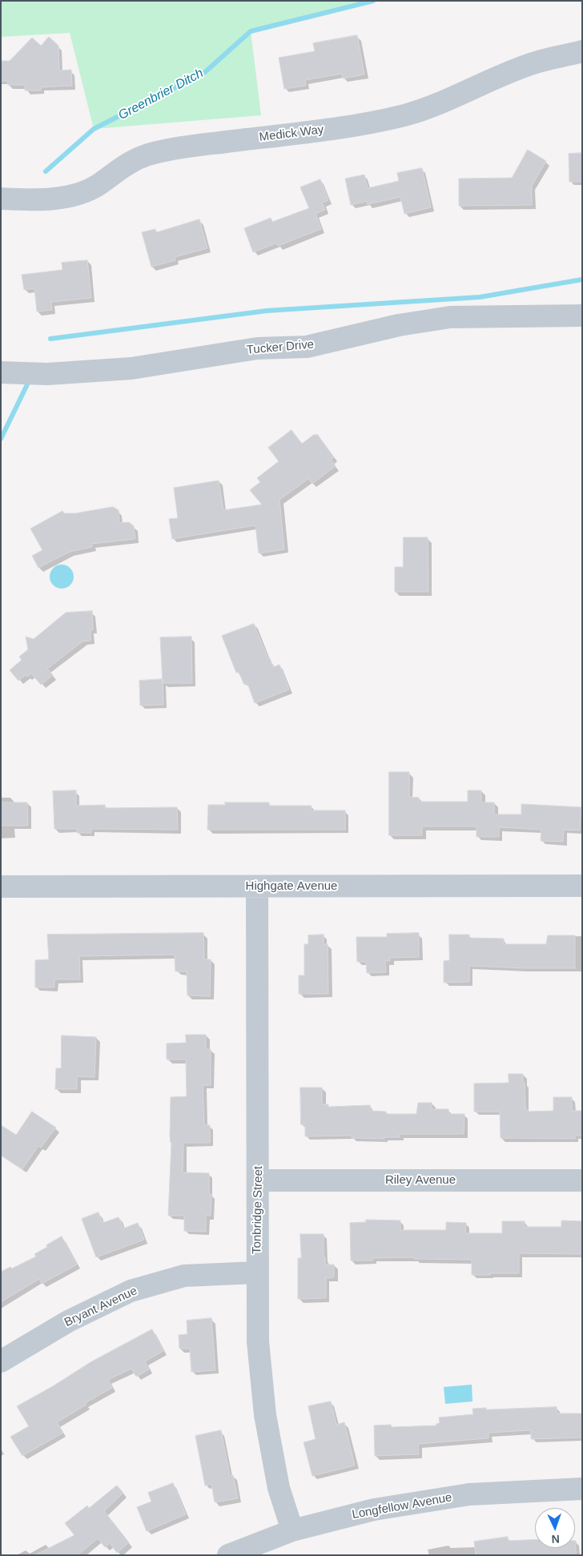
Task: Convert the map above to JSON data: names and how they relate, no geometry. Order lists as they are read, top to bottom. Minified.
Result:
{"streets":{"street":["Medick Way","Tucker Drive","Highgate Avenue","Riley Avenue","Tonbridge Street","Bryant Avenue","Longfellow Avenue"]},"crossings":[["Highgate Avenue","Tonbridge Street"],["Riley Avenue","Tonbridge Street"],["Tonbridge Street","Bryant Avenue"],["Tonbridge Street","Longfellow Avenue"]],"water":["Greenbrier Ditch"],"north":"bottom"}
